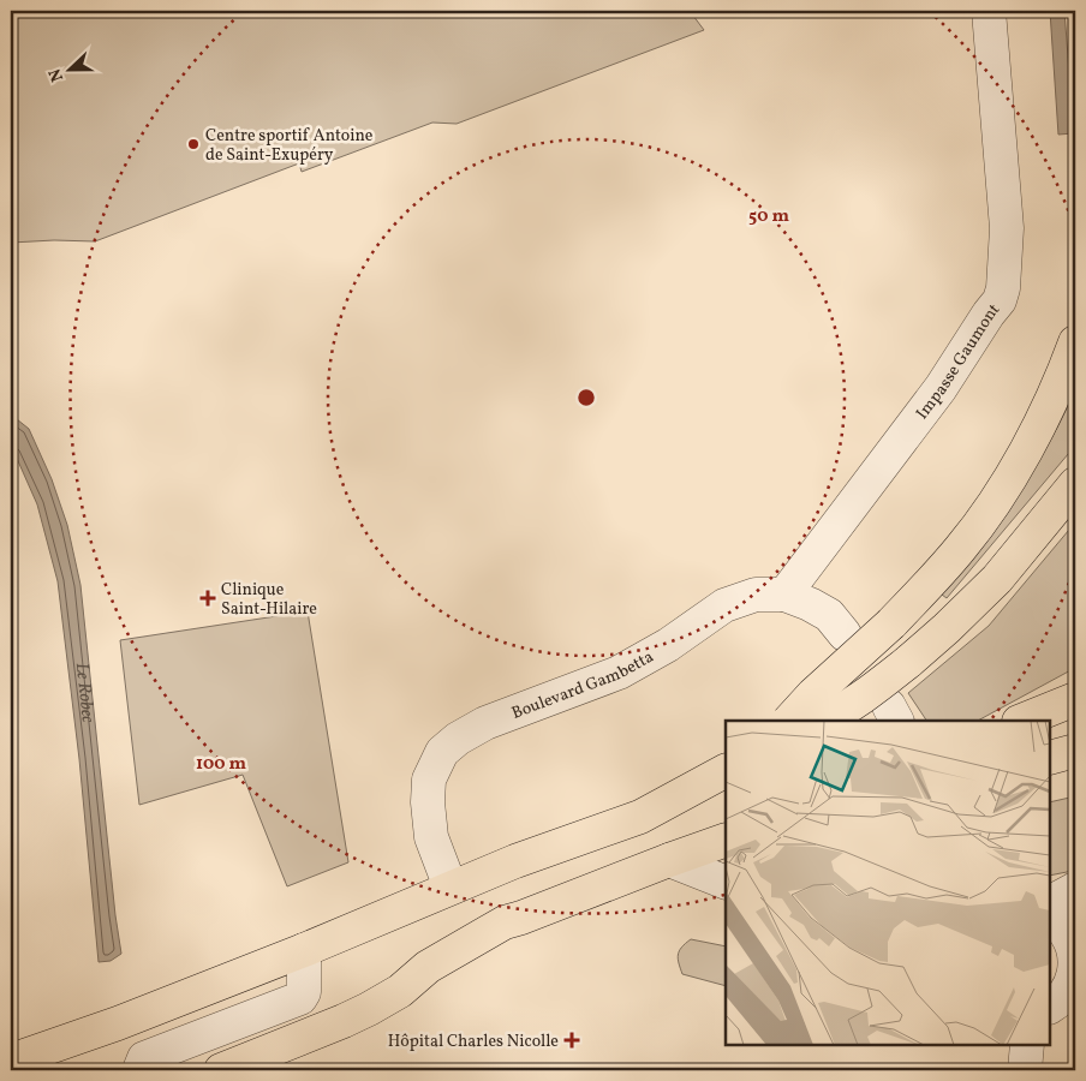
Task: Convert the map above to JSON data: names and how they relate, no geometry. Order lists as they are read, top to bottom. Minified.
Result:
{"streets":{"street":["Impasse Gaumont","Boulevard Gambetta"]},"crossings":[["Impasse Gaumont","Boulevard Gambetta"]],"water":["Le Robec"],"places":{"other":["Centre sportif Antoine de Saint-Exupéry"],"health":["Clinique Saint-Hilaire","Hôpital Charles Nicolle"]},"north":"left","rings":["50 m","100 m"]}
